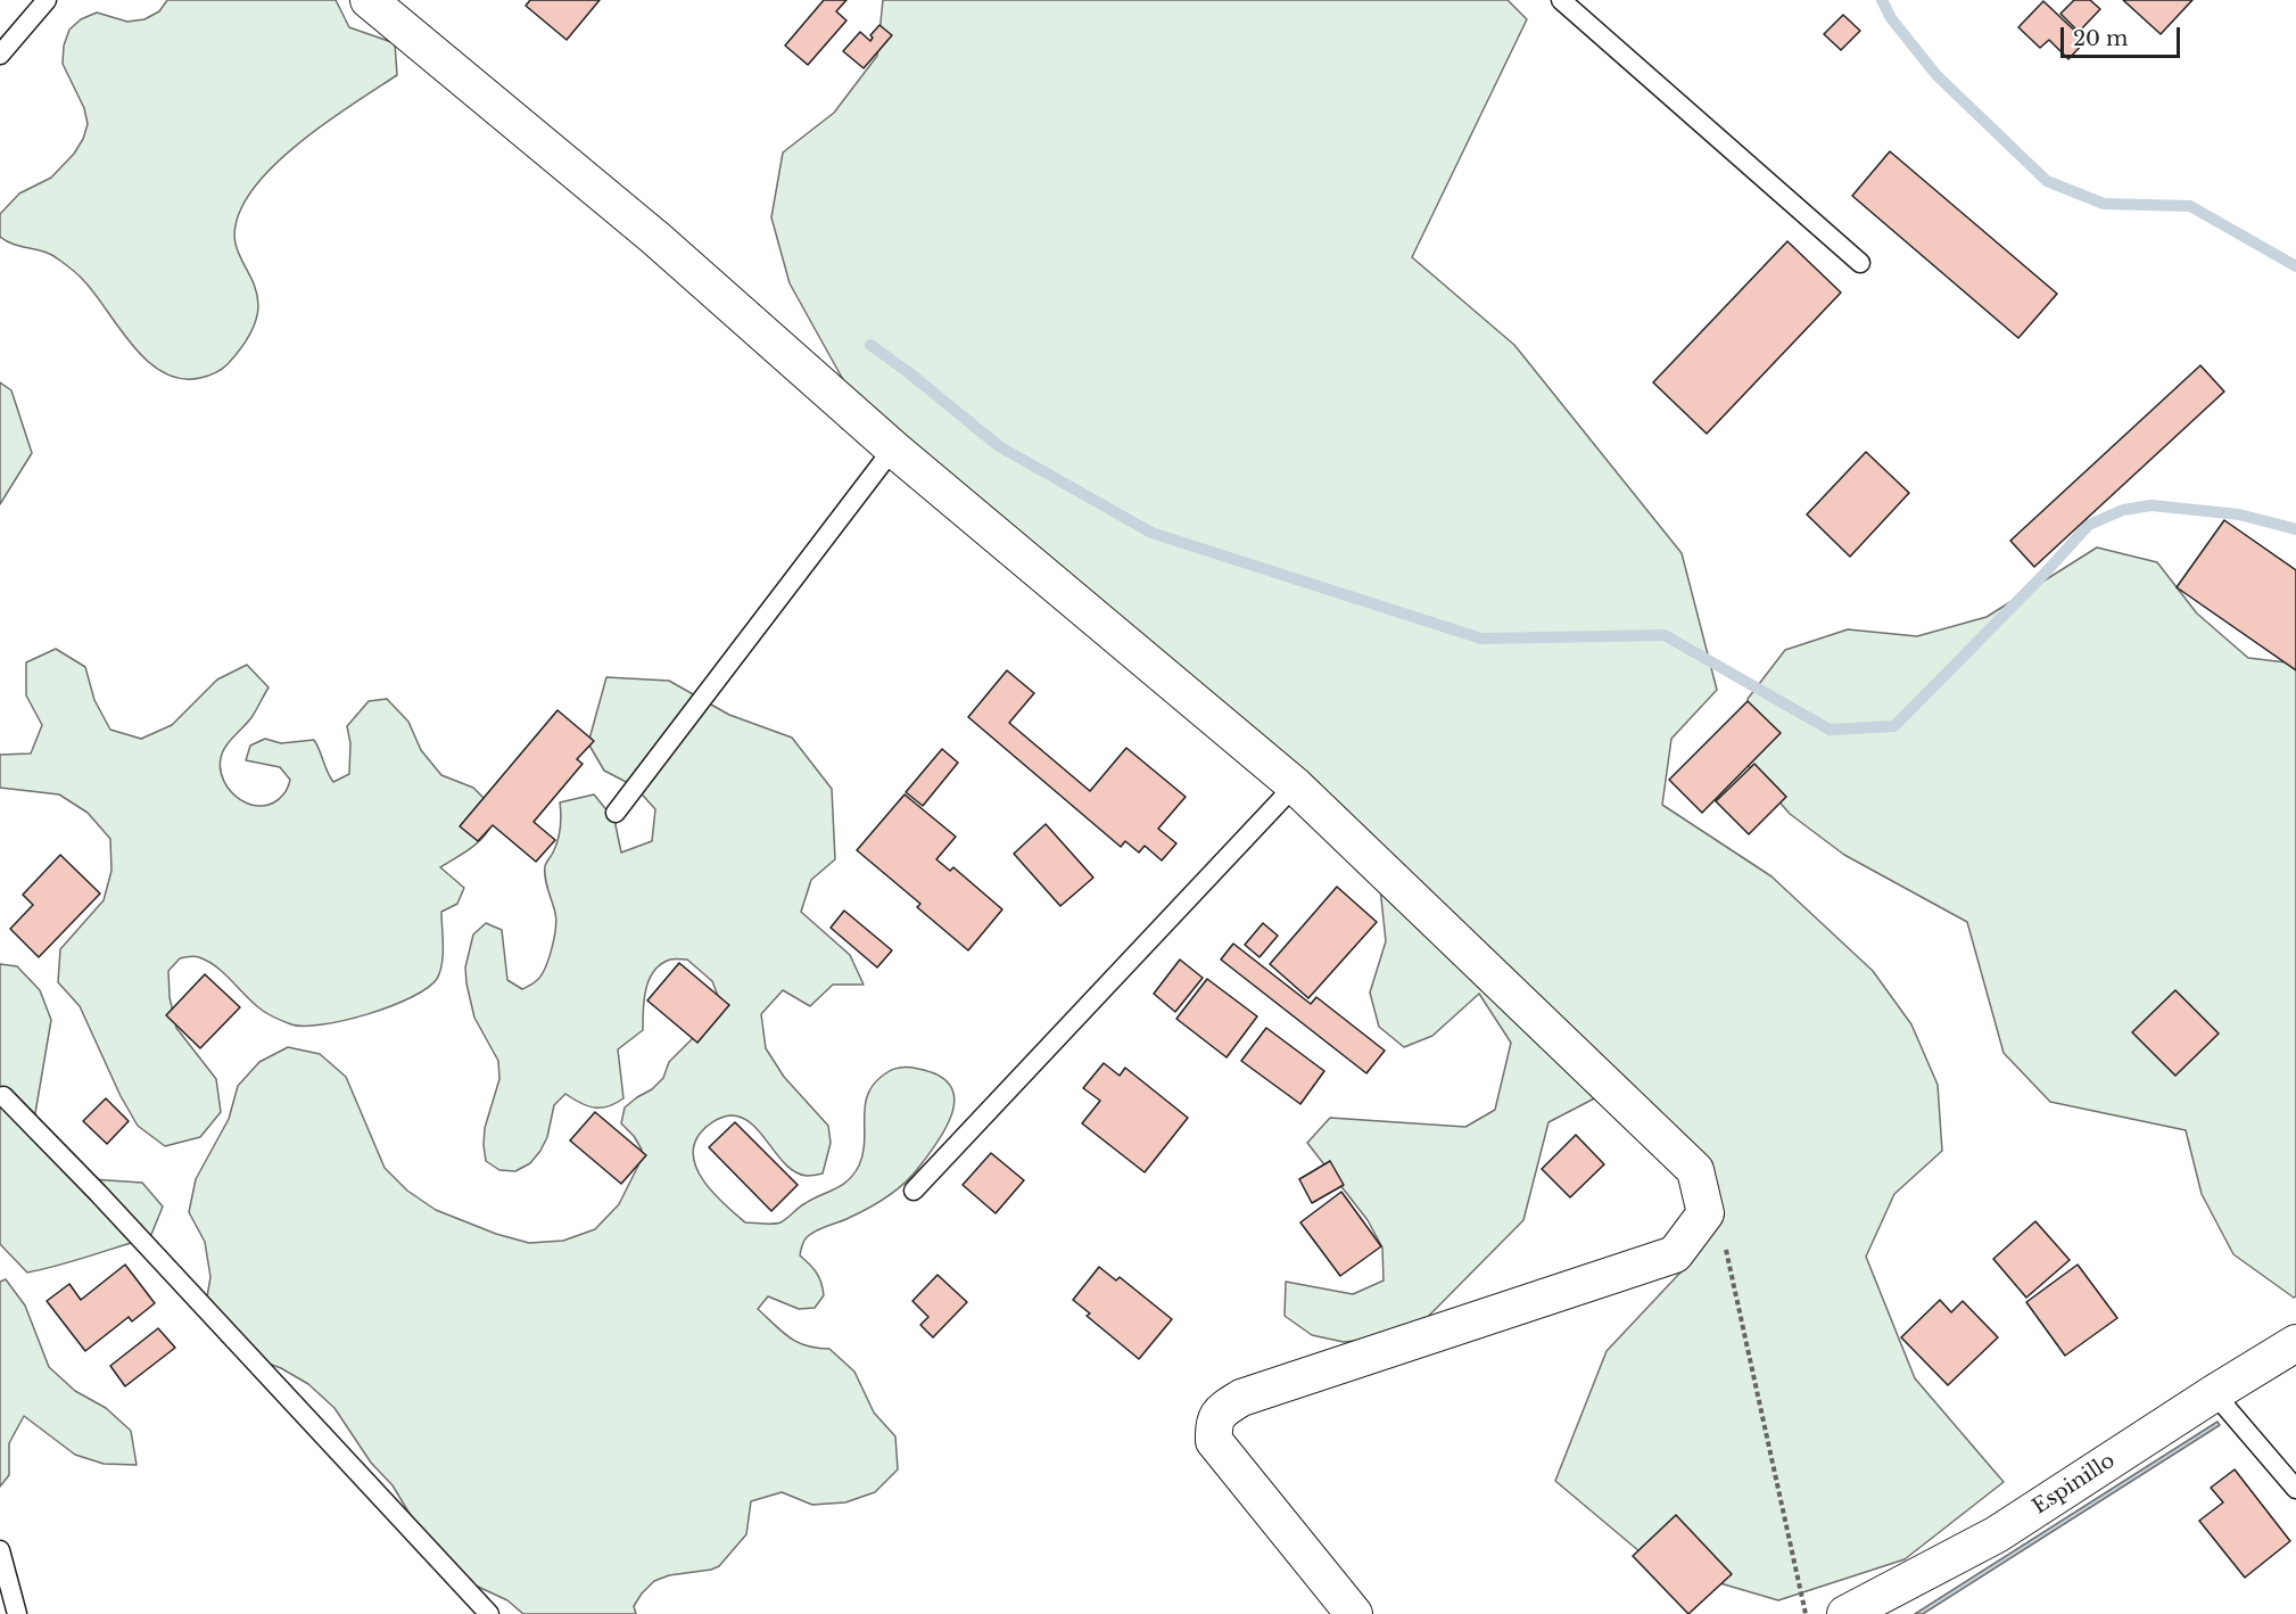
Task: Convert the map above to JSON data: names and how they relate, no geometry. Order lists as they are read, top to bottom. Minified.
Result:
{"streets":{"street":["Espinillo"]},"scale_bar":"20 m"}
